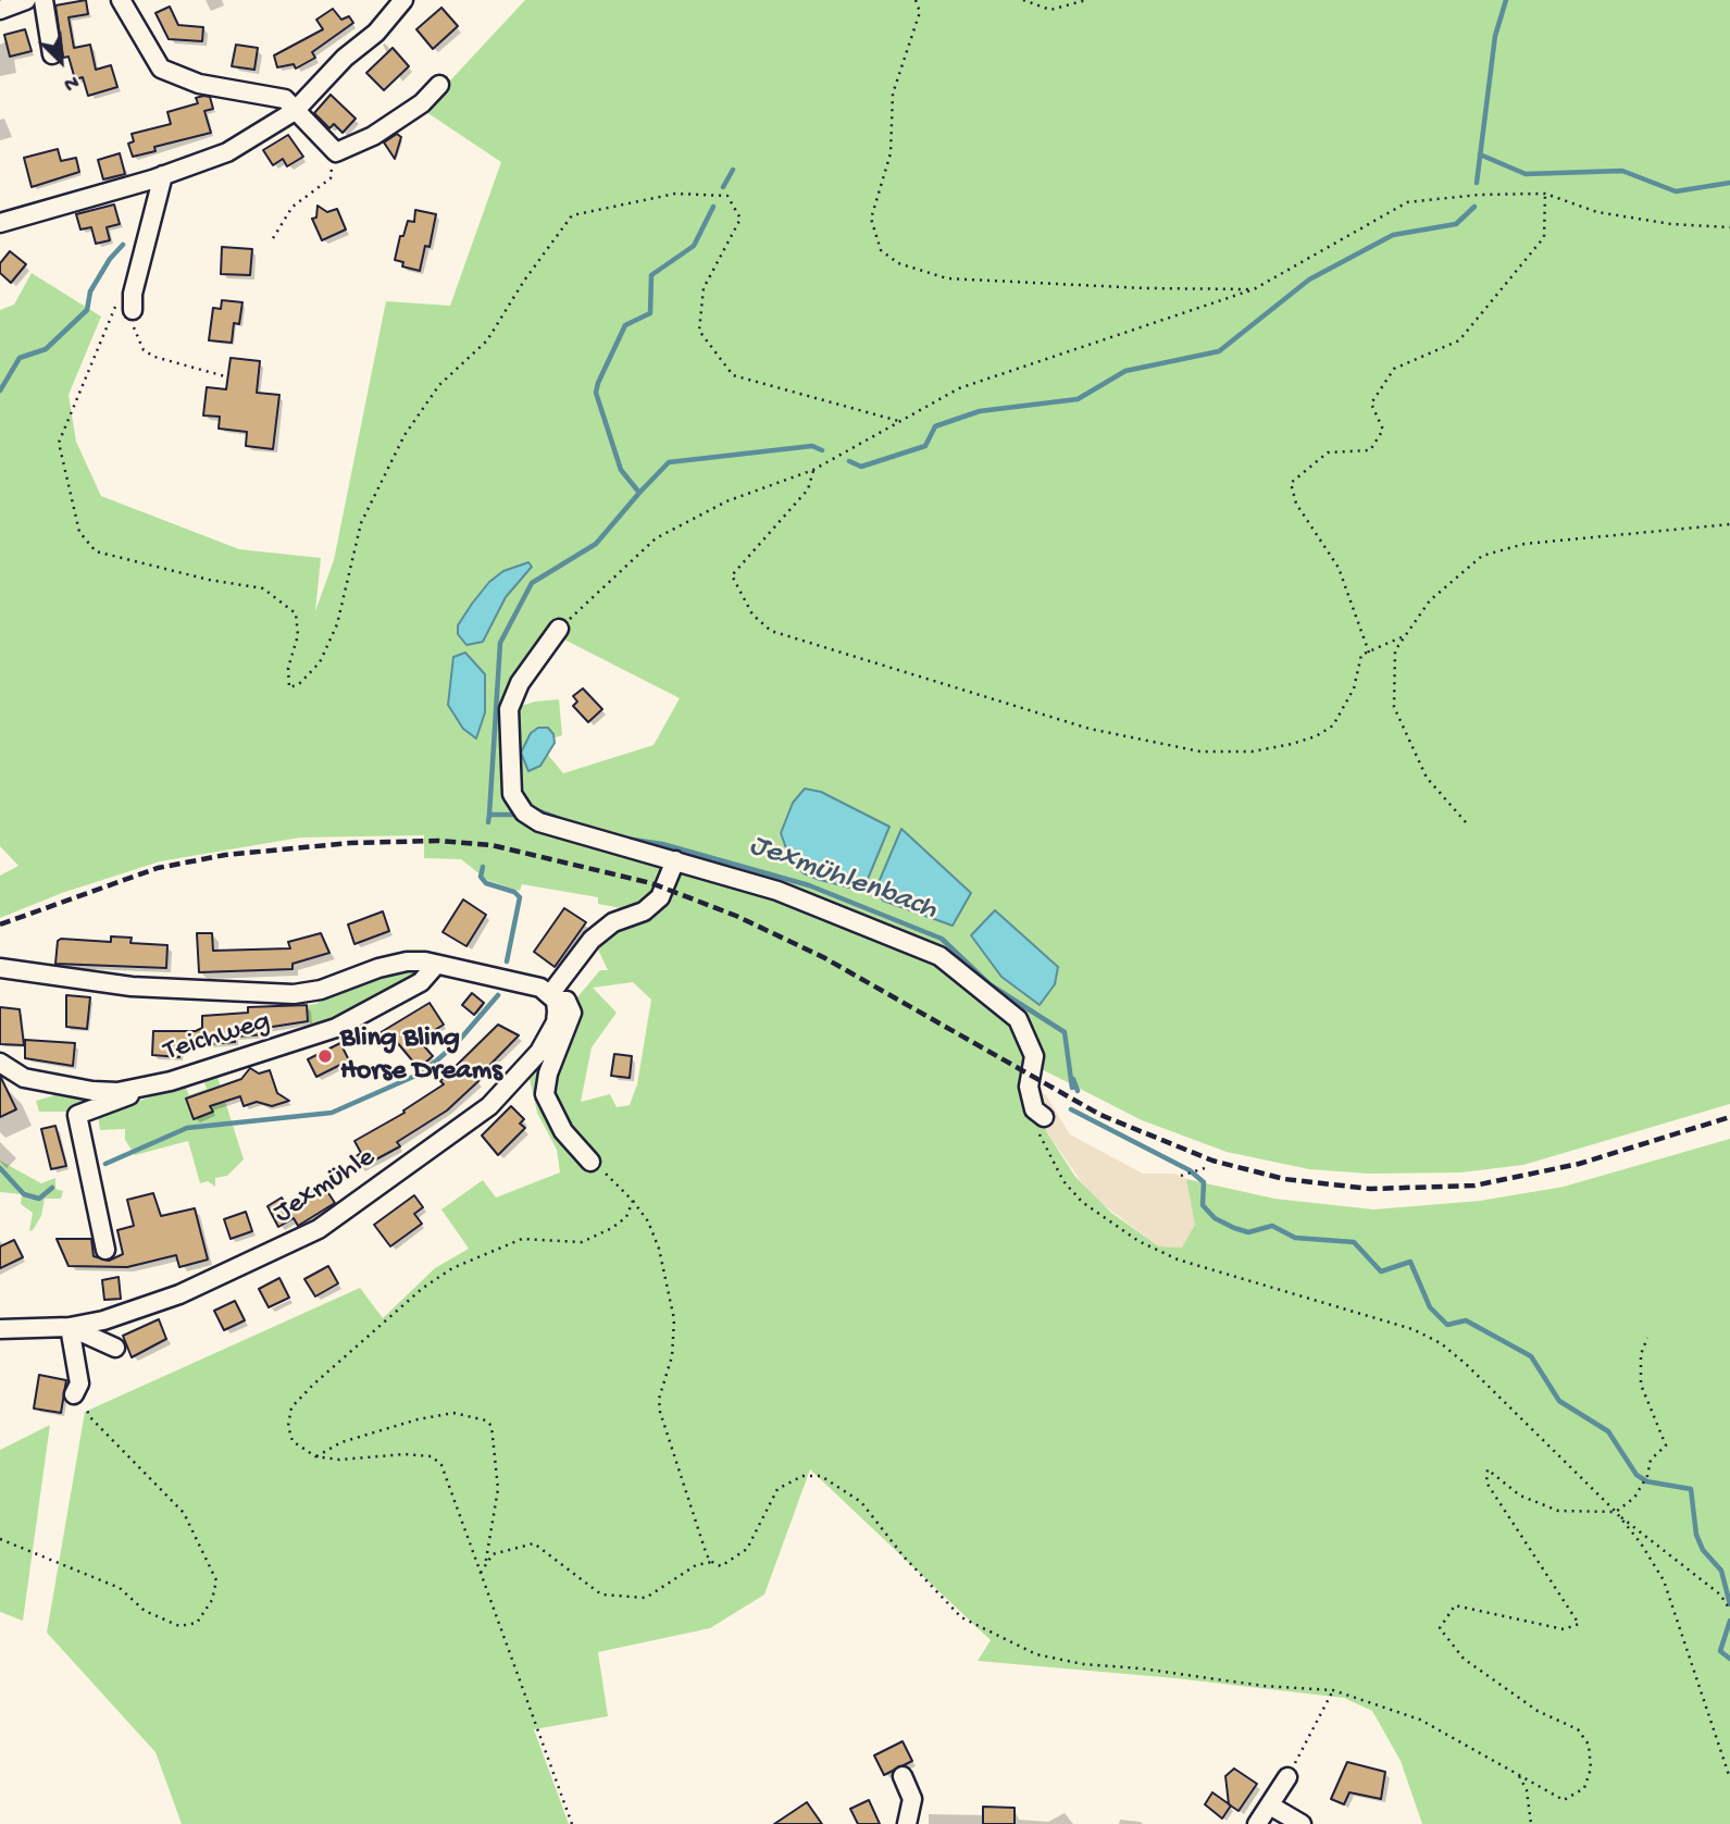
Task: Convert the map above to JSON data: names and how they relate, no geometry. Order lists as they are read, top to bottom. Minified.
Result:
{"streets":{"street":["Teichweg","Jexmühle"]},"water":["Jexmühlenbach"],"places":["Bling Bling Horse Dreams"],"north":"bottom right"}
